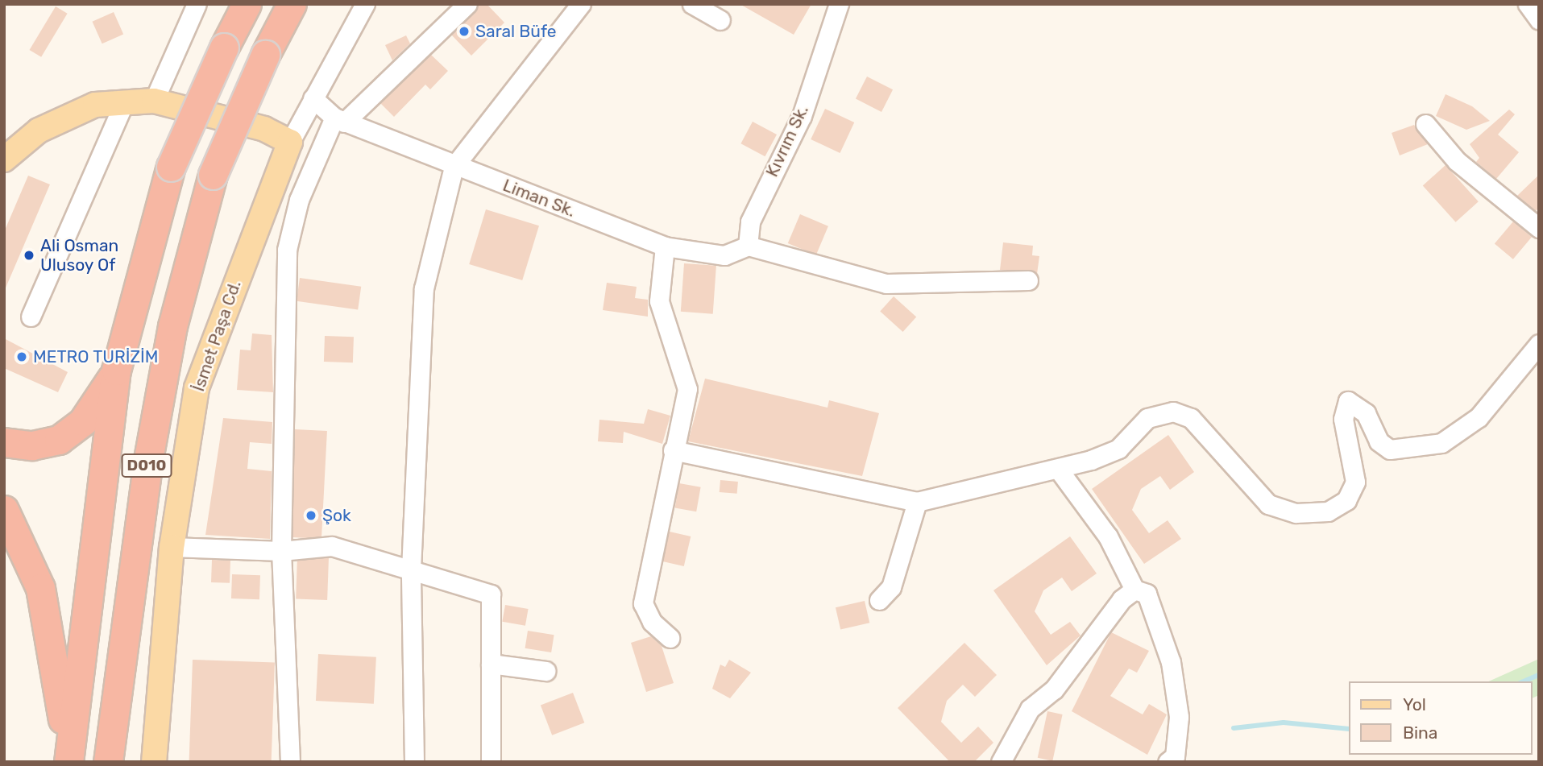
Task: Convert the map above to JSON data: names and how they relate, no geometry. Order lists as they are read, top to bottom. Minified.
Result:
{"streets":{"highway":["D010"],"main road":["İsmet Paşa Cd."],"street":["Kıvrım Sk.","Liman Sk."]},"crossings":[["Kıvrım Sk.","Liman Sk."]],"places":["Saral Büfe","Ali Osman Ulusoy Of","METRO TURİZİM","Şok"],"legend":["Yol","Bina"]}
